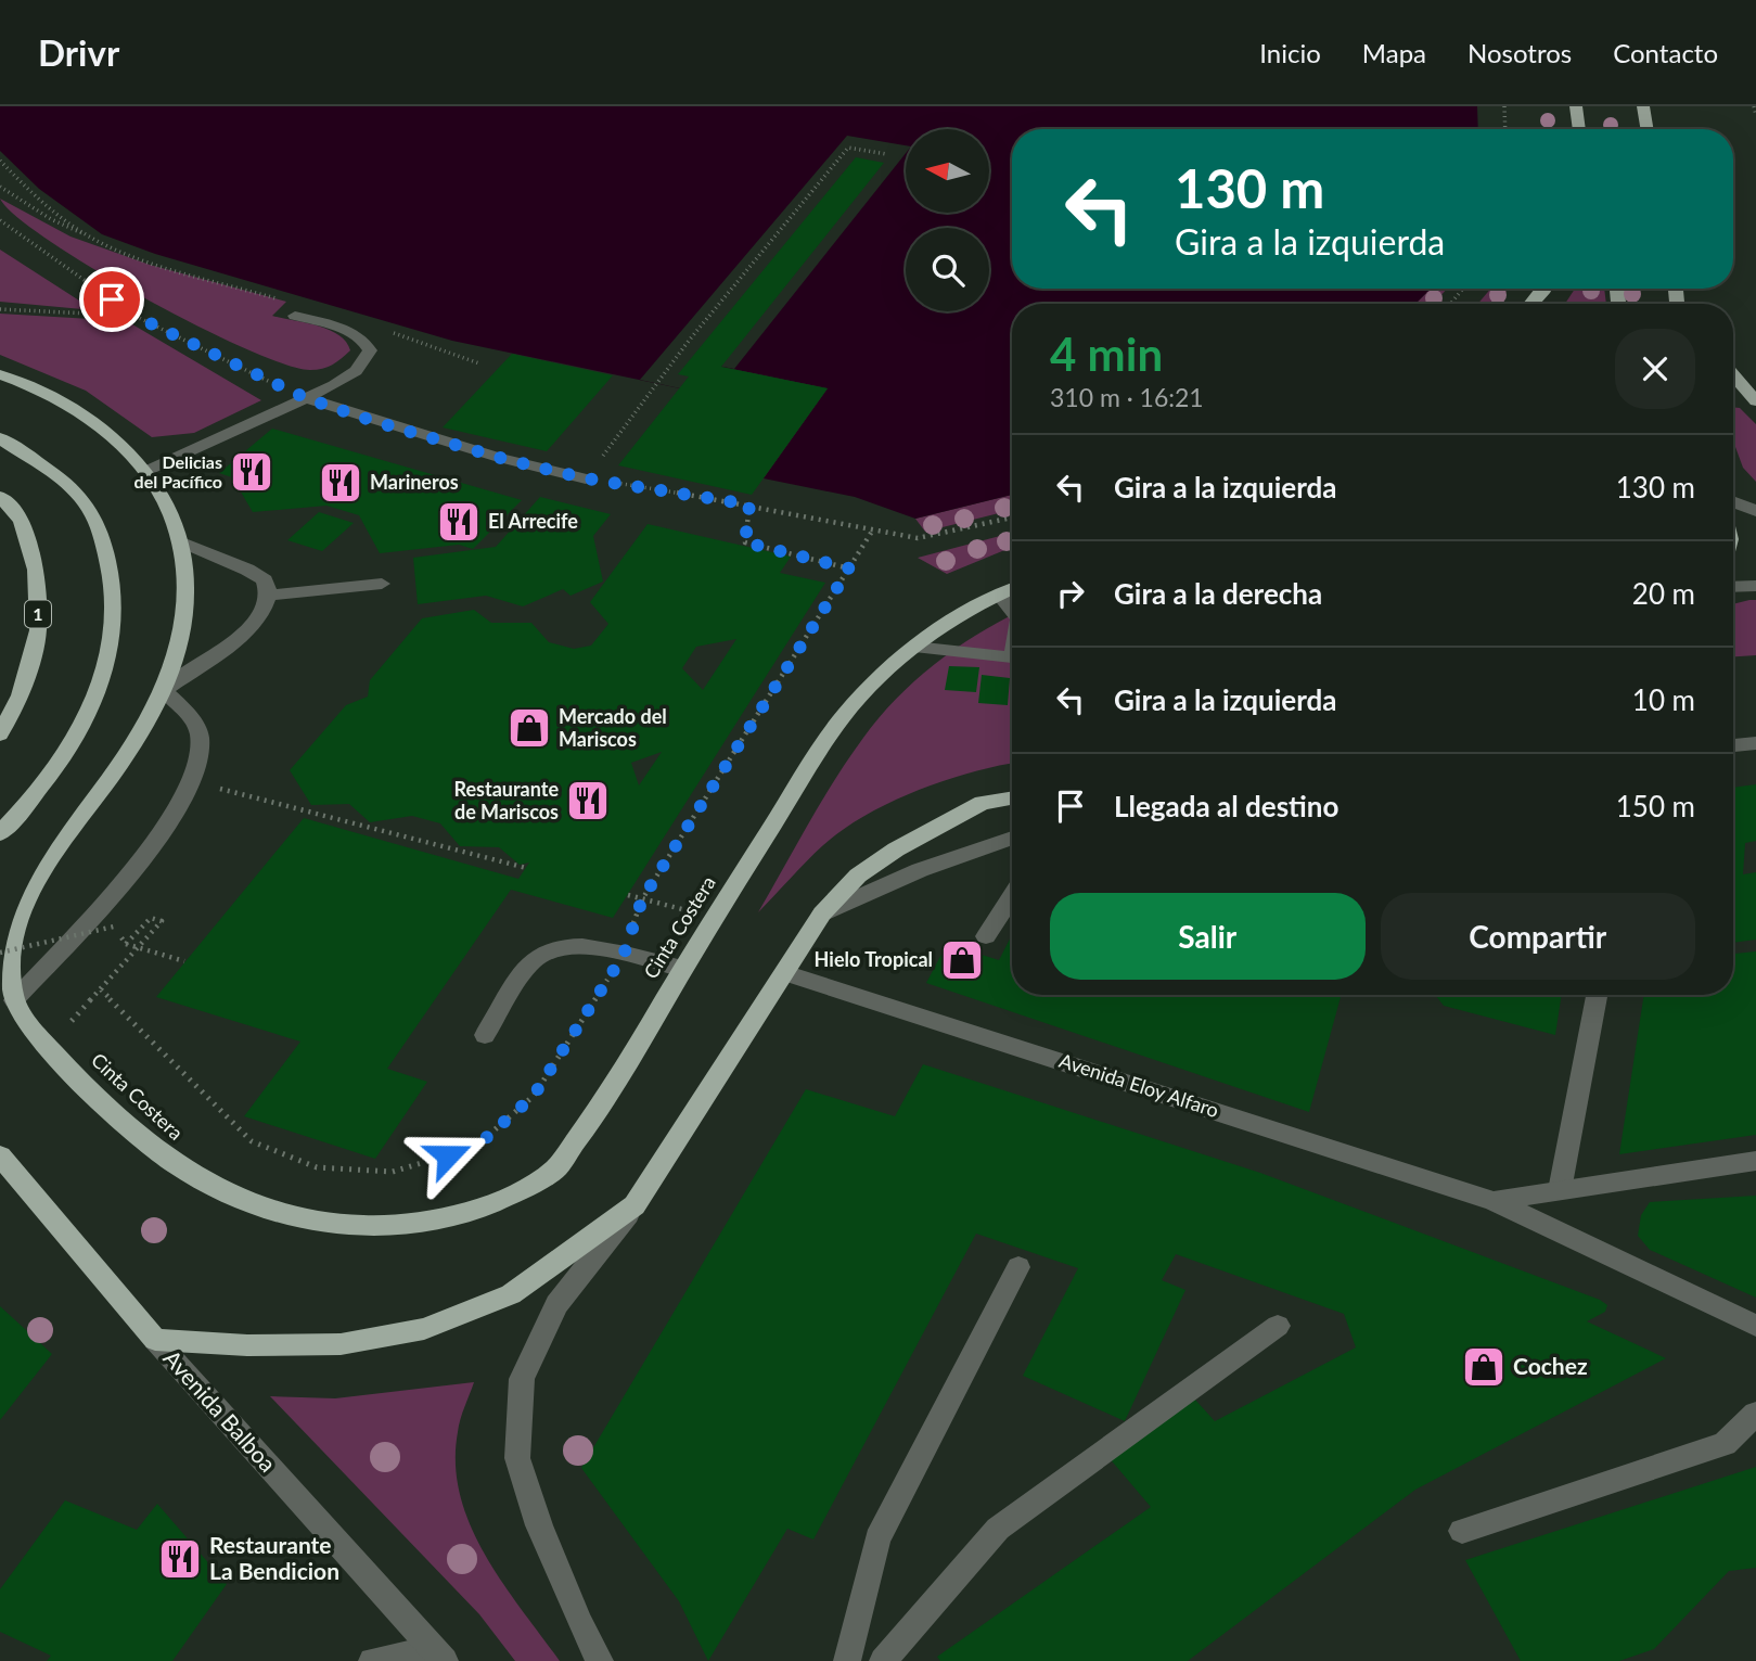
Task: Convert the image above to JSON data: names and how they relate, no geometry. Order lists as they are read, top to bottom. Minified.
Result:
{"streets":{"highway":["1","Cinta Costera","Avenida Balboa"],"street":["Avenida Eloy Alfaro"]},"places":{"restaurant":["Delicias del Pacífico","Marineros","El Arrecife","Restaurante de Mariscos","Restaurante La Bendicion"],"shop":["Mercado del Mariscos","Hielo Tropical","Cochez"]},"north":"left","page":{"header":"Drivr","nav":["Inicio","Mapa","Nosotros","Contacto"],"turn":["130 m","Gira a la izquierda"],"heading":["4 min","310 m · 16:21"],"list":[{"name":"Gira a la izquierda","value":"130 m"},{"name":"Gira a la derecha","value":"20 m"},{"name":"Gira a la izquierda","value":"10 m"},{"name":"Llegada al destino","value":"150 m"}],"buttons":["Salir","Compartir"]}}
